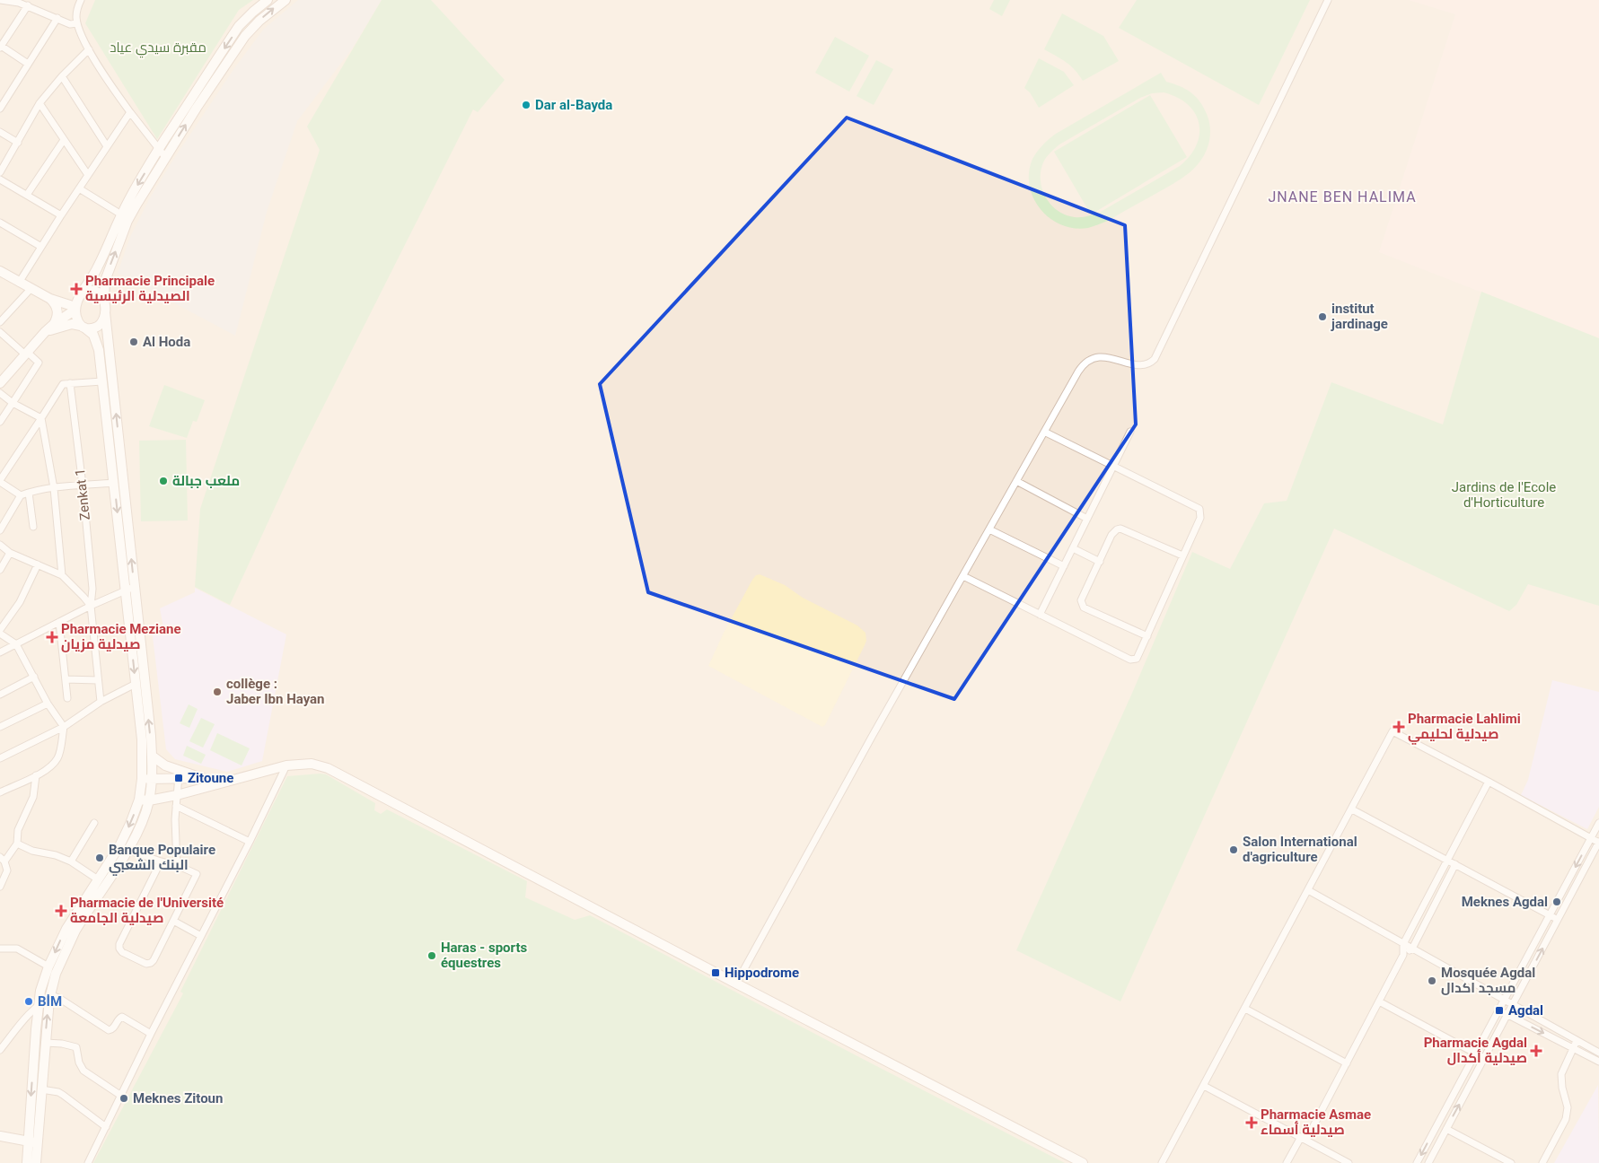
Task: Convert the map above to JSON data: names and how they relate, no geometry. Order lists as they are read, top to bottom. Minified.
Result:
{"streets":{"street":["Zenkat 1"]},"districts":["JNANE BEN HALIMA"],"parks":["مقبرة سيدي عياد","Jardins de I'Ecole d'Horticulture"],"places":{"other":["Dar al-Bayda","institut jardinage","Al Hoda","ملعب جبالة","collège : Jaber Ibn Hayan","Salon International d'agriculture","Banque Populaire البنك الشعبي","Meknes Agdal","Haras - sports équestres","Mosquée Agdal مسجد اكدال","BİM","Meknes Zitoun"],"health":["Pharmacie Principale الصيدلية الرئيسية","Pharmacie Meziane صيدلية مزيان","Pharmacie Lahlimi صيدلية لحليمي","Pharmacie de l'Université صيدلية الجامعة","Pharmacie Agdal صيدلية أكدال","Pharmacie Asmae صيدلية أسماء"],"transit":["Zitoune","Hippodrome","Agdal"]}}
